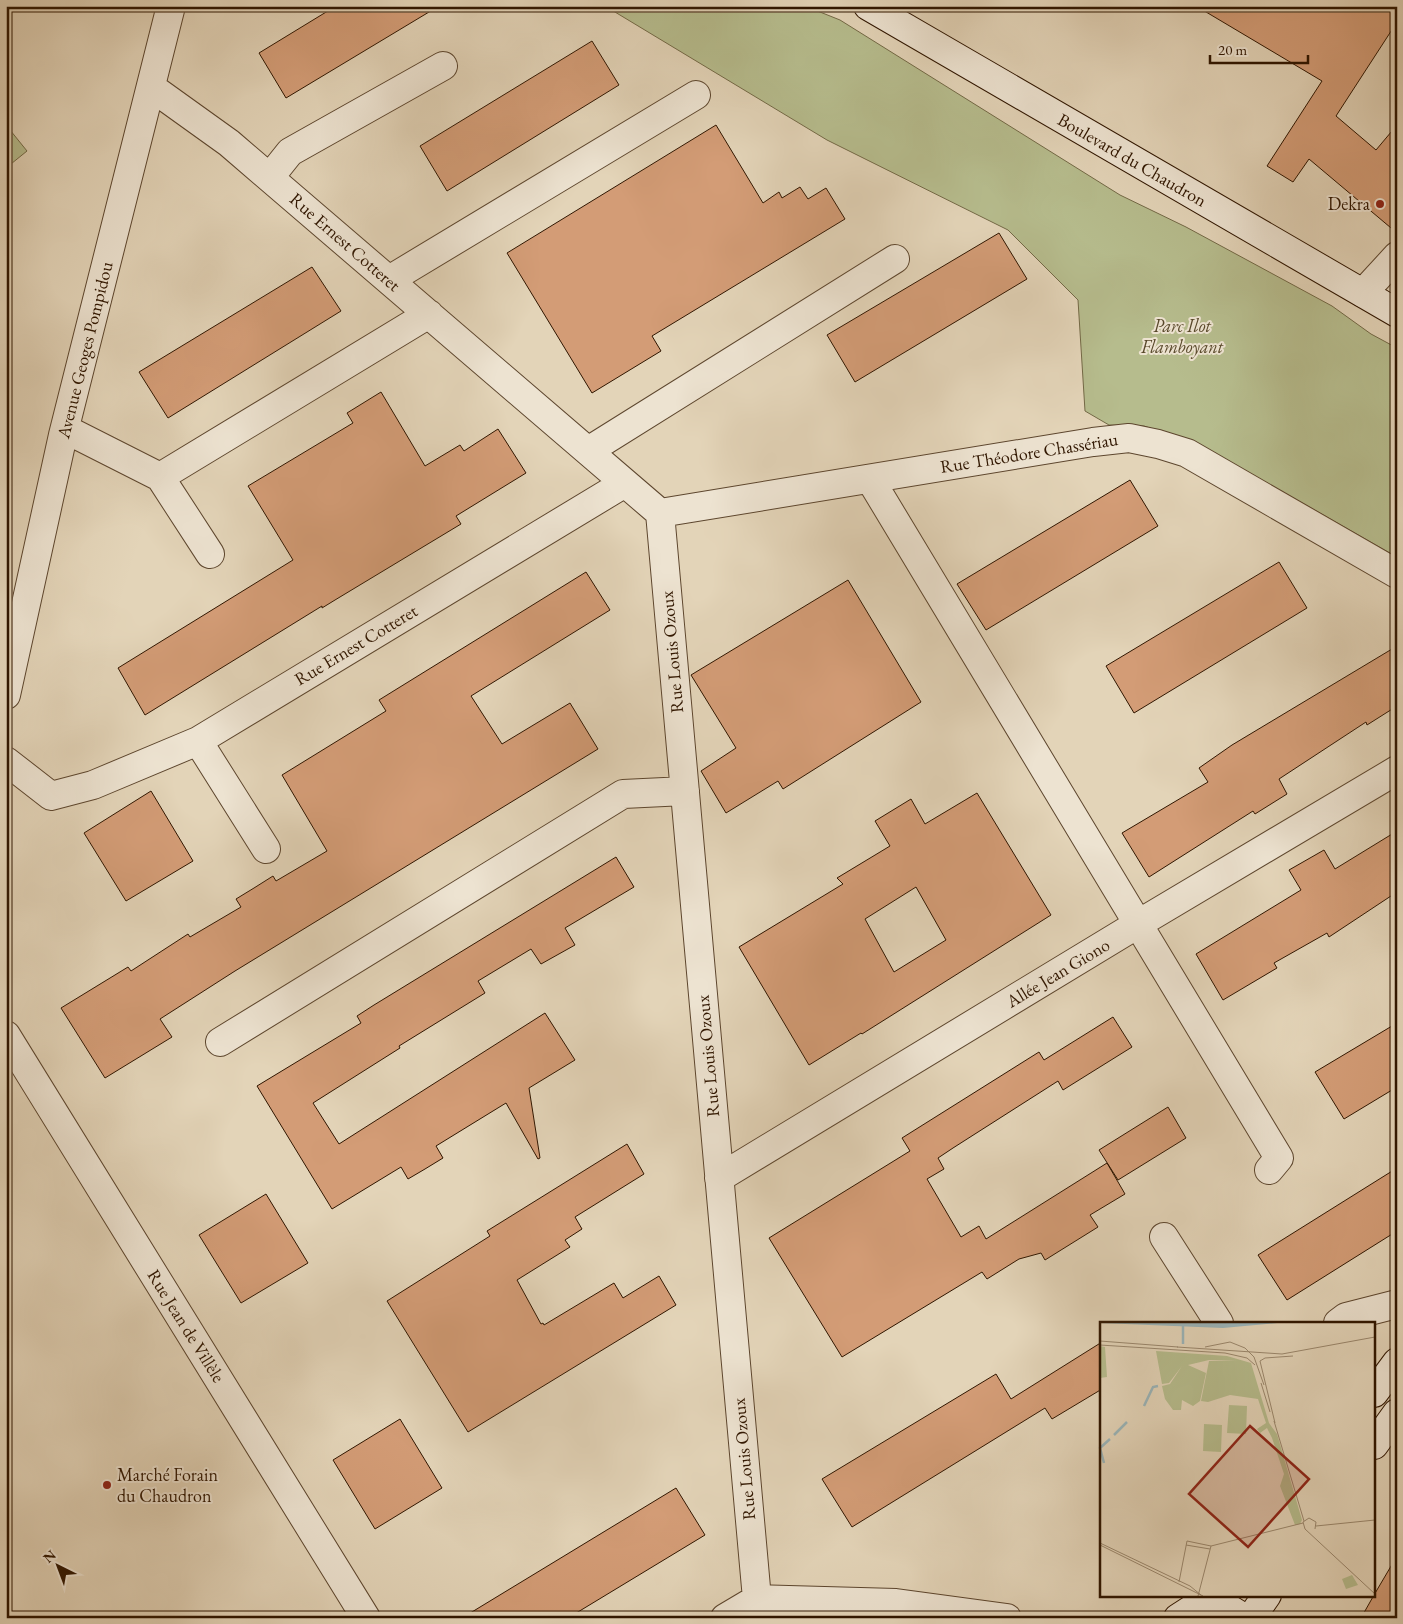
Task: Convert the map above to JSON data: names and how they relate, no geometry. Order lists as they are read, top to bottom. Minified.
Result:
{"streets":{"street":["Boulevard du Chaudron","Rue Ernest Cotteret","Avenue Geoges Pompidou","Rue Théodore Chassériau","Rue Louis Ozoux","Allée Jean Giono","Rue Jean de Villèle"]},"crossings":[["Rue Ernest Cotteret","Avenue Geoges Pompidou"],["Rue Ernest Cotteret","Rue Théodore Chassériau"],["Rue Ernest Cotteret","Rue Louis Ozoux"],["Rue Théodore Chassériau","Rue Louis Ozoux"],["Rue Louis Ozoux","Allée Jean Giono"]],"parks":["Parc Ilot Flamboyant"],"places":["Dekra","Marché Forain du Chaudron"],"scale_bar":"20 m","north":"top left"}
